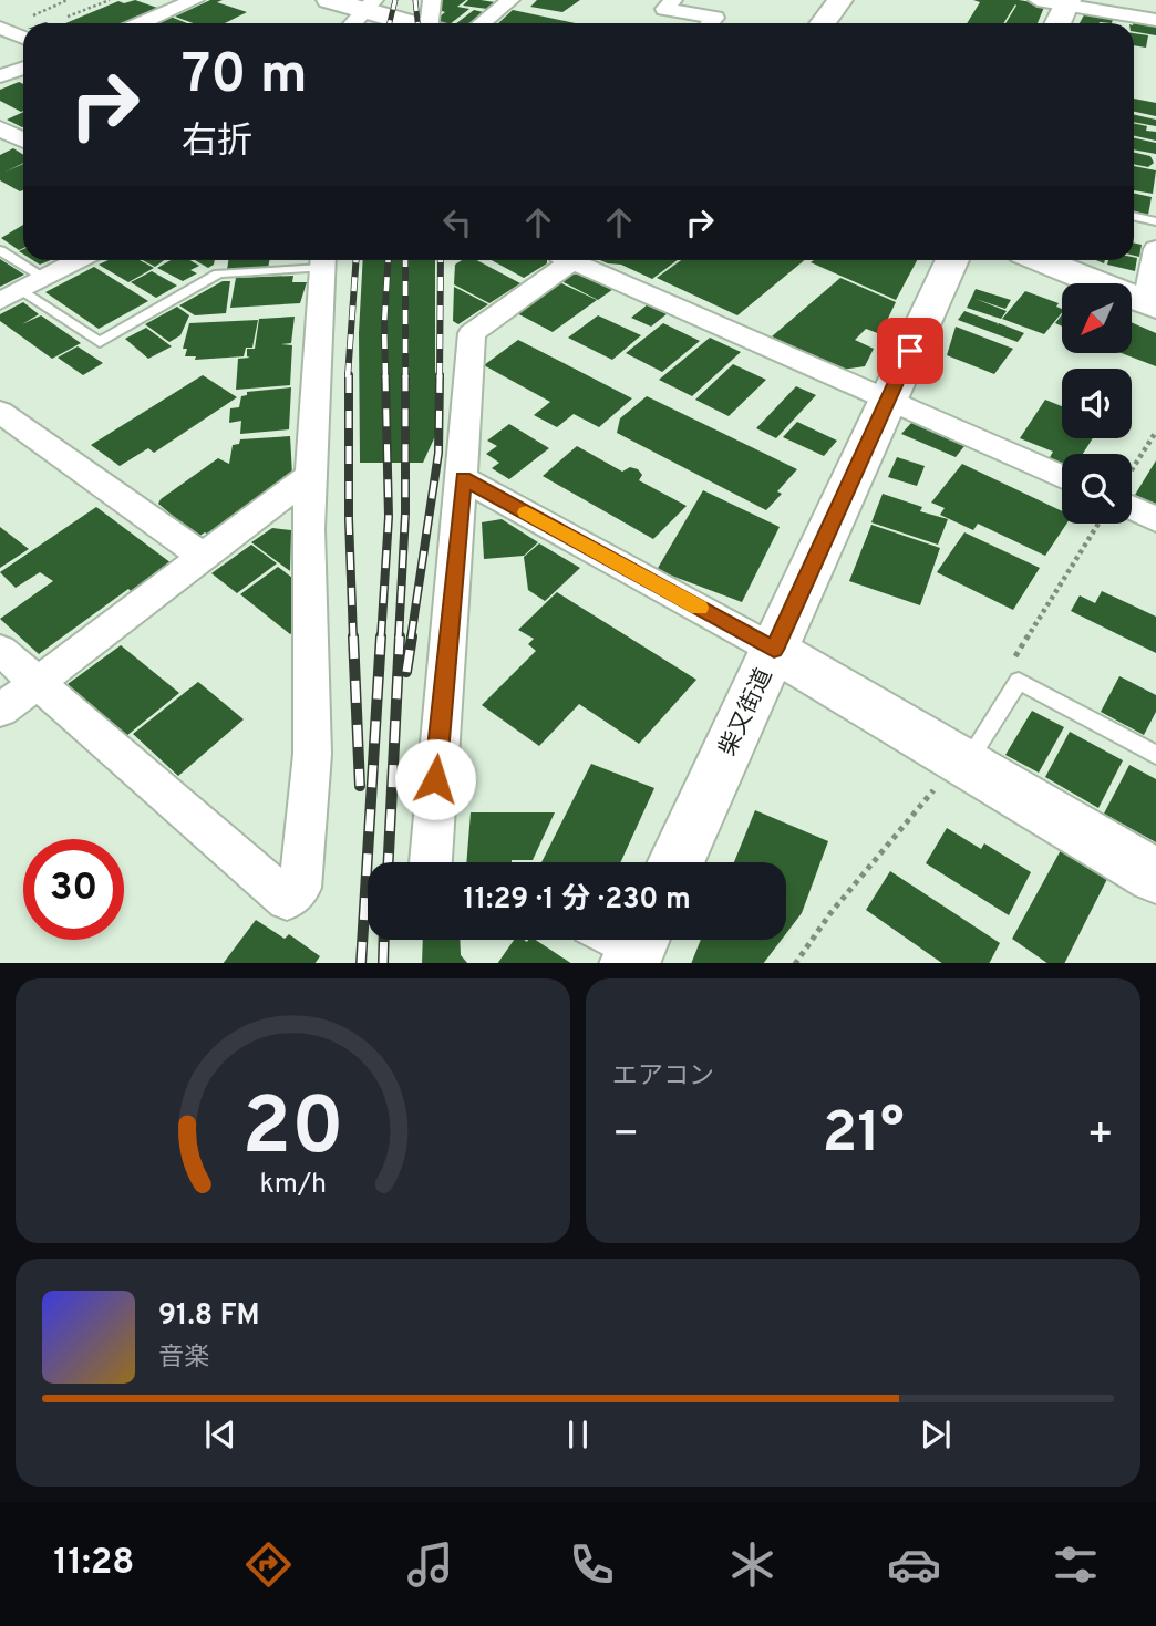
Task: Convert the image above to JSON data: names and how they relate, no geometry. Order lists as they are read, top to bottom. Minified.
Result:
{"streets":{"main road":["柴又街道"]},"north":"bottom left","page":{"turn":["70 m","右折"],"limit":"30","trip":"11:29 · 1 分 · 230 m","tile":"エアコン","heat":["−","21°","+"],"song":["91.8 FM","音楽"],"tabs":"11:28","gauge":["20","km/h"]}}
